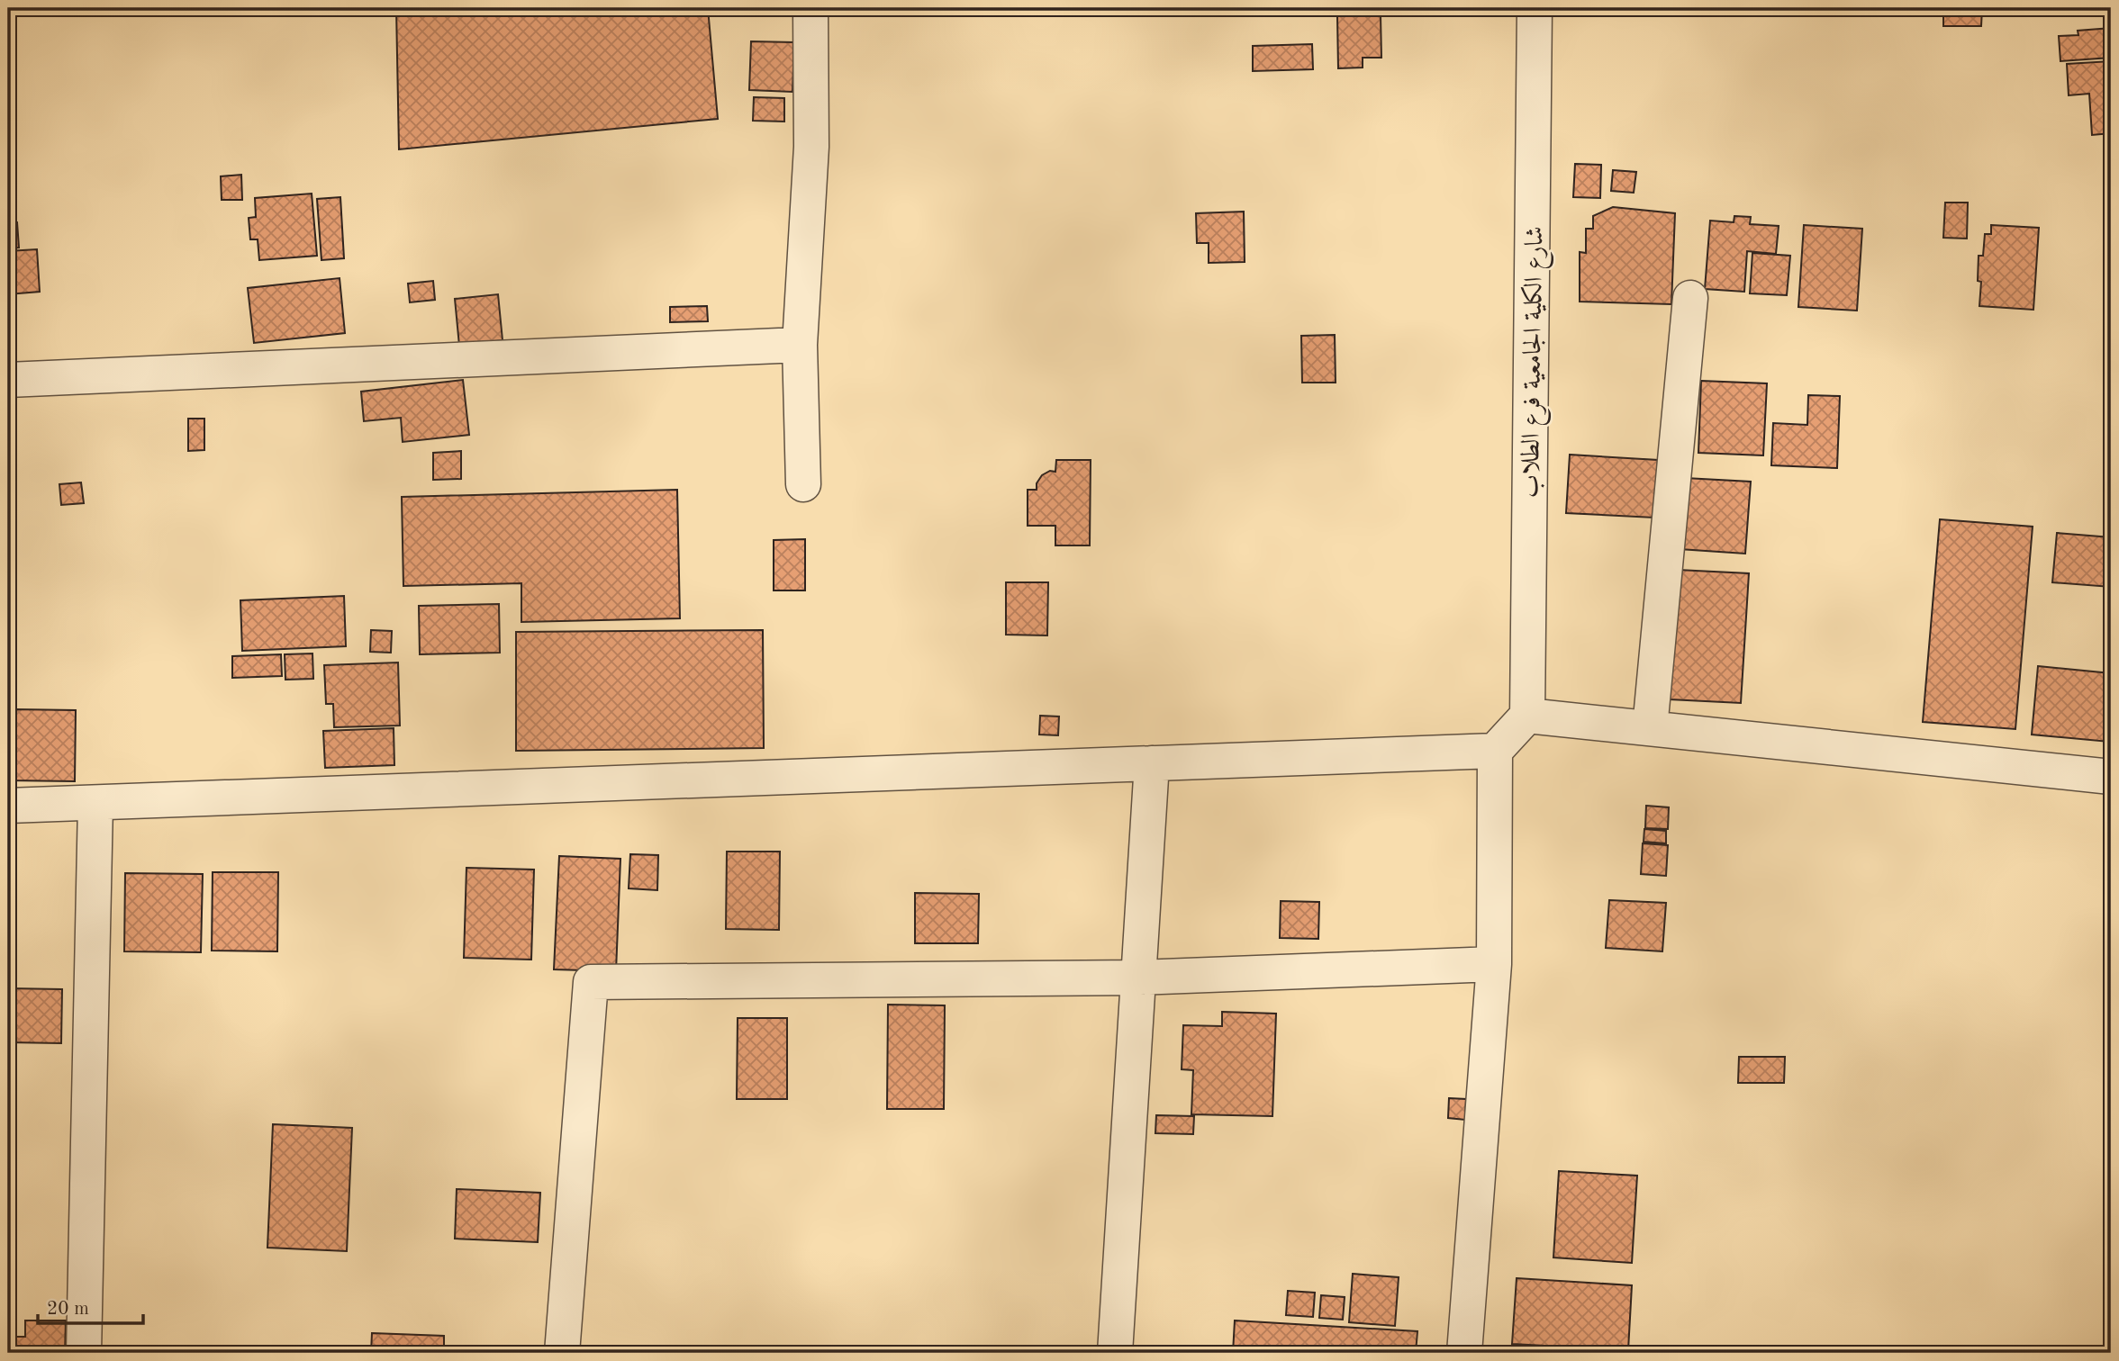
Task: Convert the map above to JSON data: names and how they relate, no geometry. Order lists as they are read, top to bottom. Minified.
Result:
{"streets":{"street":["شارع الكلية الجامعية فرع الطلاب"]},"scale_bar":"20 m"}
